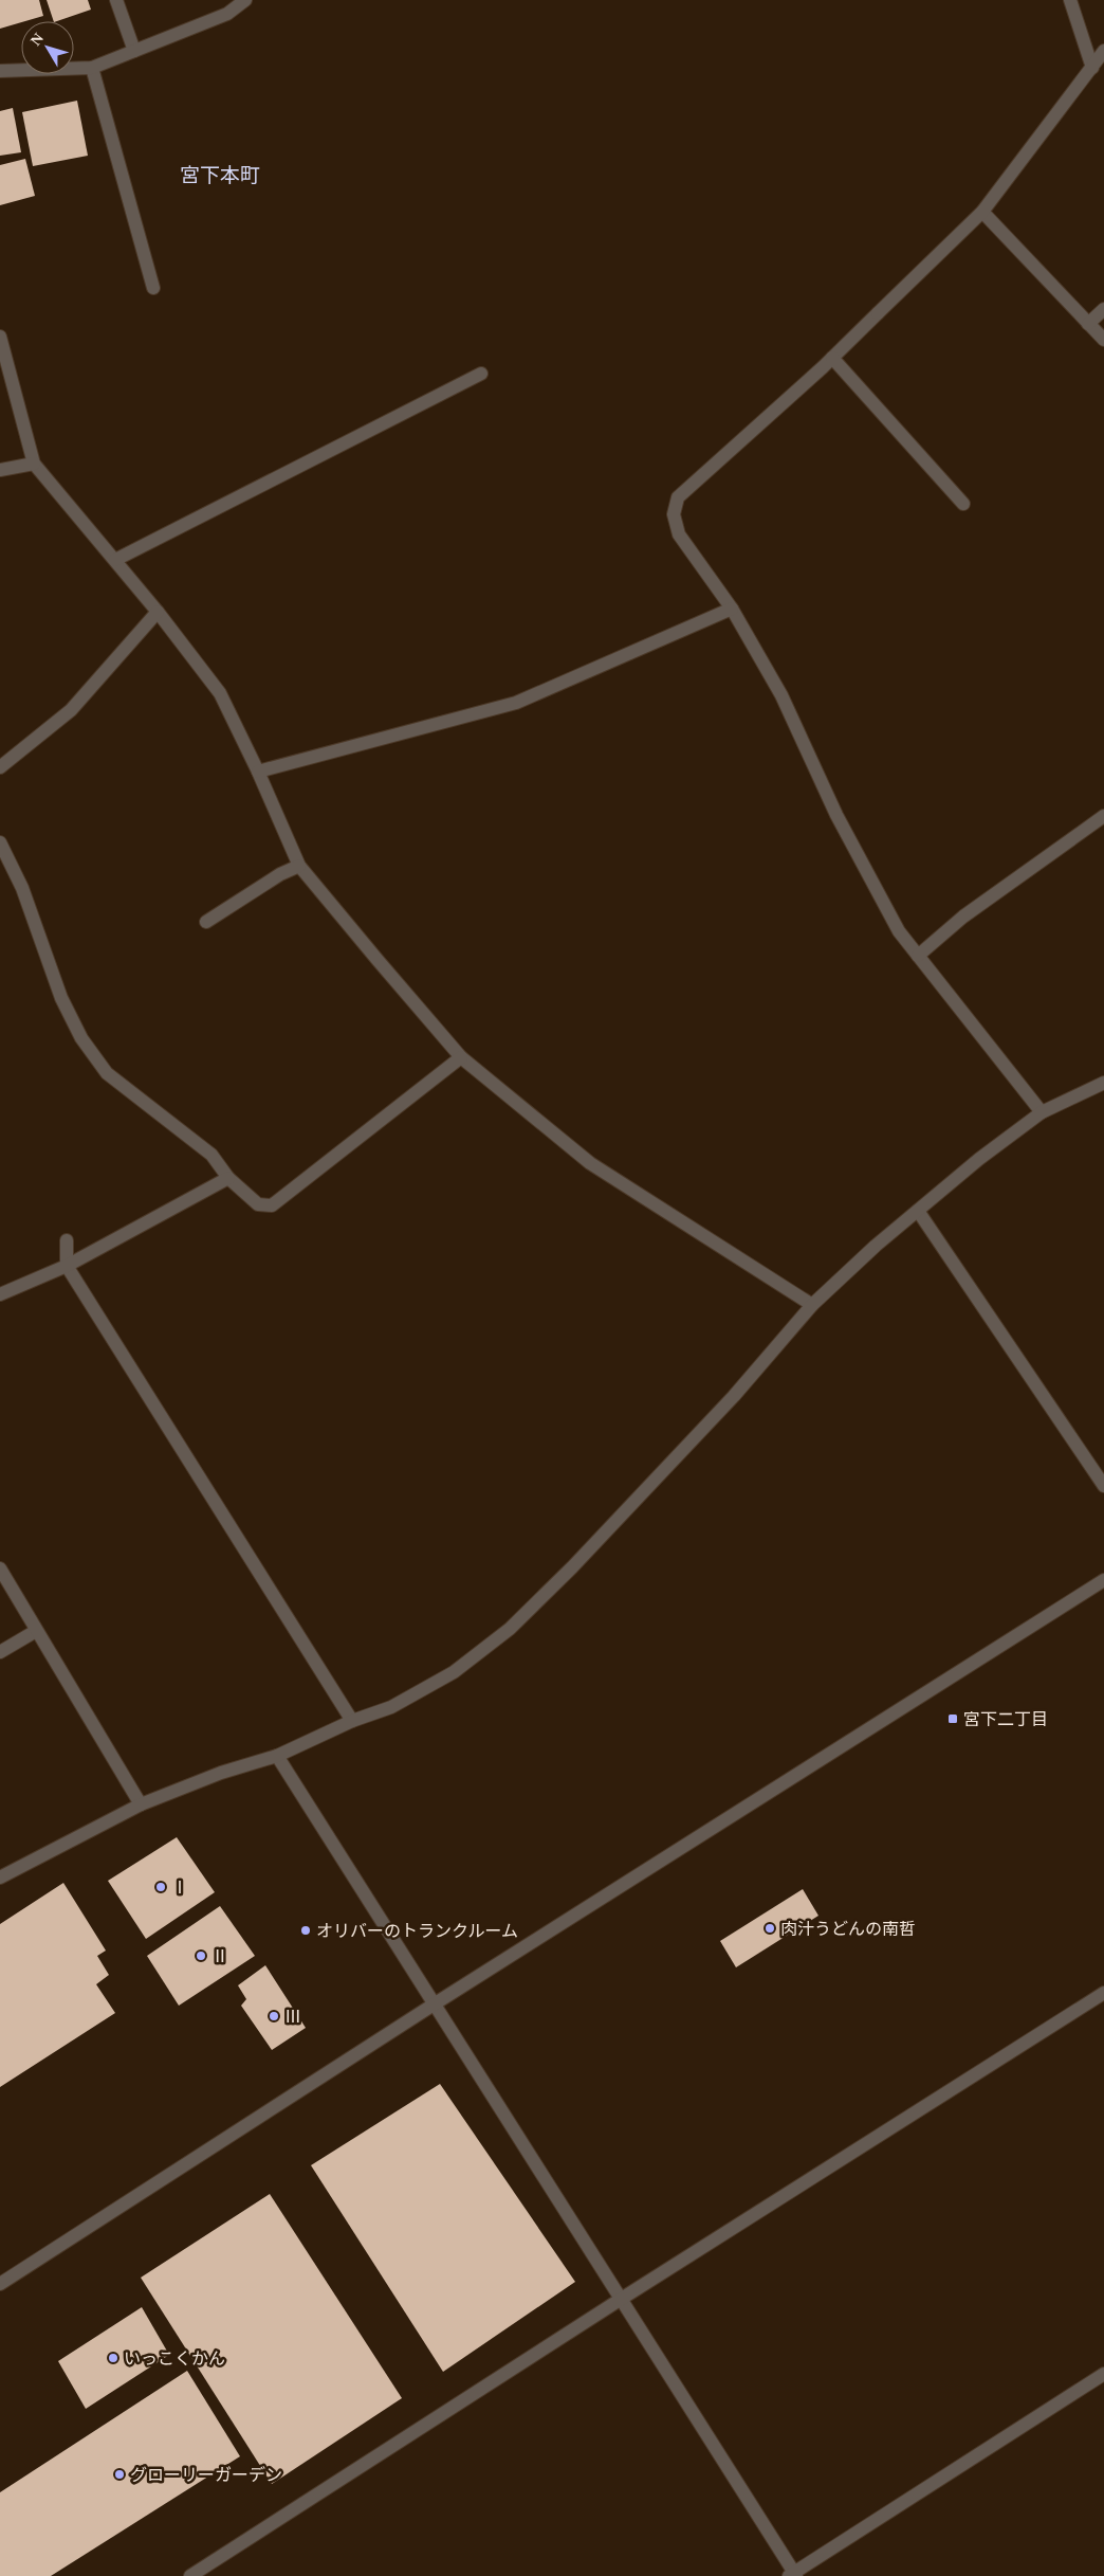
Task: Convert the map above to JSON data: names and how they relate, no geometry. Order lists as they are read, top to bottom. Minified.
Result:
{"districts":["宮下本町"],"places":{"transit":["宮下二丁目"],"other":["Ⅰ","肉汁うどんの南哲","オリバーのトランクルーム","Ⅱ","Ⅲ","いっこくかん","グローリーガーデン"]},"north":"top left"}
